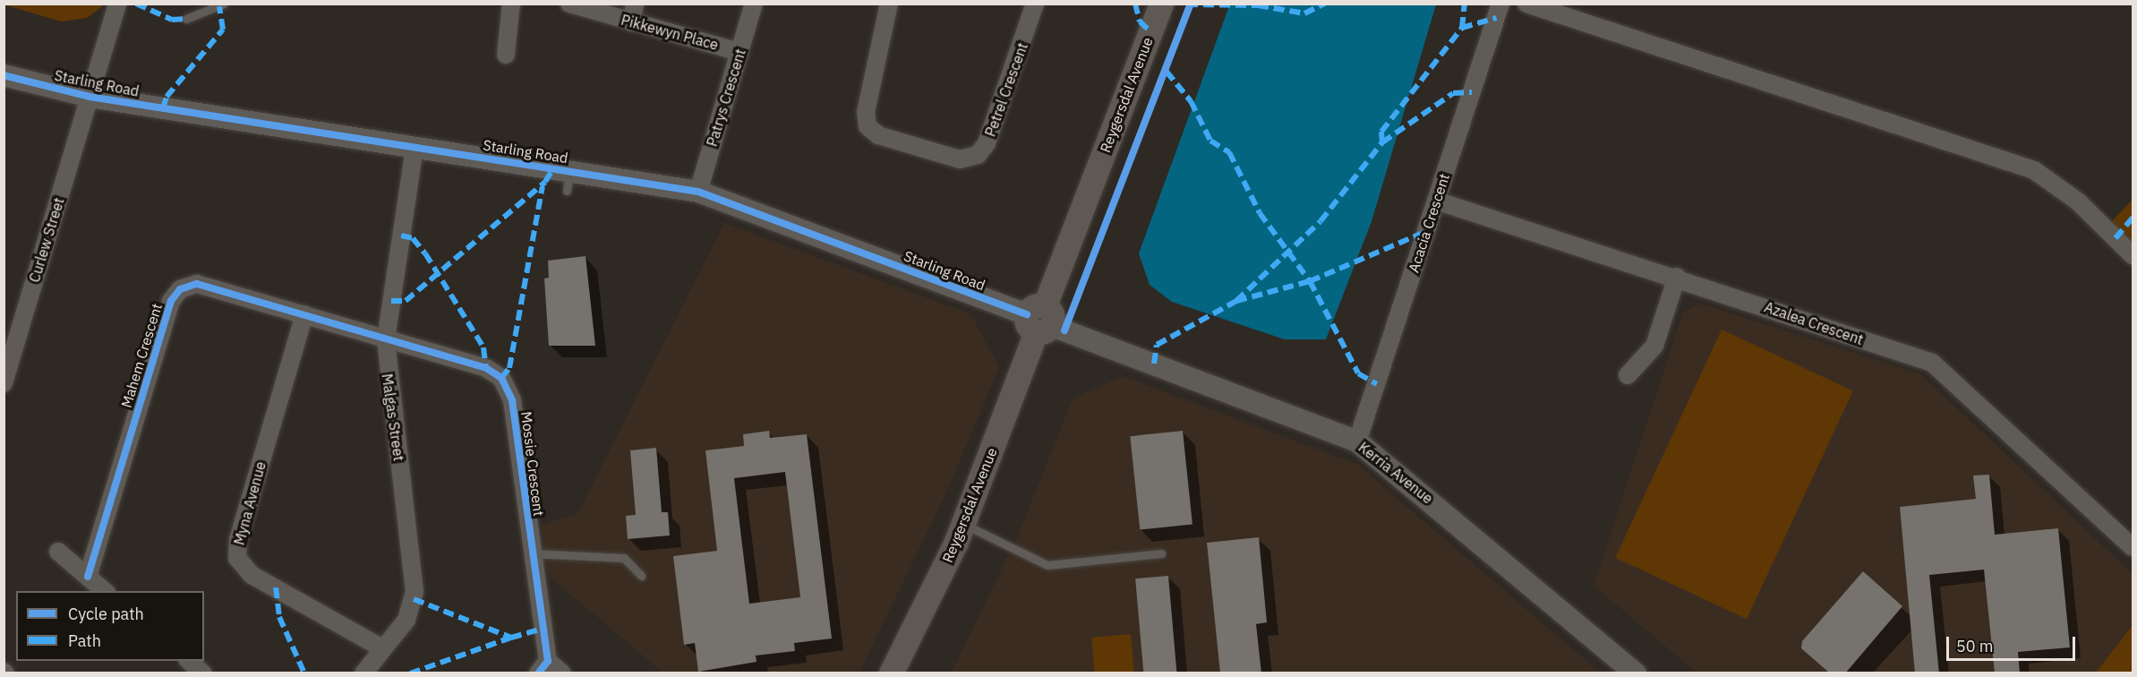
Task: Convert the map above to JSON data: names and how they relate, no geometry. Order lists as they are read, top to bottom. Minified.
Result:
{"streets":{"main road":["Reygersdal Avenue"],"street":["Pikkewyn Place","Starling Road","Petrel Crescent","Patrys Crescent","Acacia Crescent","Curlew Street","Azalea Crescent","Mahem Crescent","Malgas Street","Mossie Crescent","Kerria Avenue","Myna Avenue"]},"crossings":[["Pikkewyn Place","Patrys Crescent"],["Starling Road","Reygersdal Avenue"],["Starling Road","Patrys Crescent"],["Starling Road","Curlew Street"],["Starling Road","Malgas Street"],["Starling Road","Kerria Avenue"],["Reygersdal Avenue","Kerria Avenue"],["Acacia Crescent","Azalea Crescent"],["Acacia Crescent","Kerria Avenue"],["Mahem Crescent","Malgas Street"],["Mahem Crescent","Mossie Crescent"],["Mahem Crescent","Myna Avenue"],["Malgas Street","Mossie Crescent"],["Malgas Street","Myna Avenue"]],"legend":["Cycle path","Path"],"scale_bar":"50 m"}
